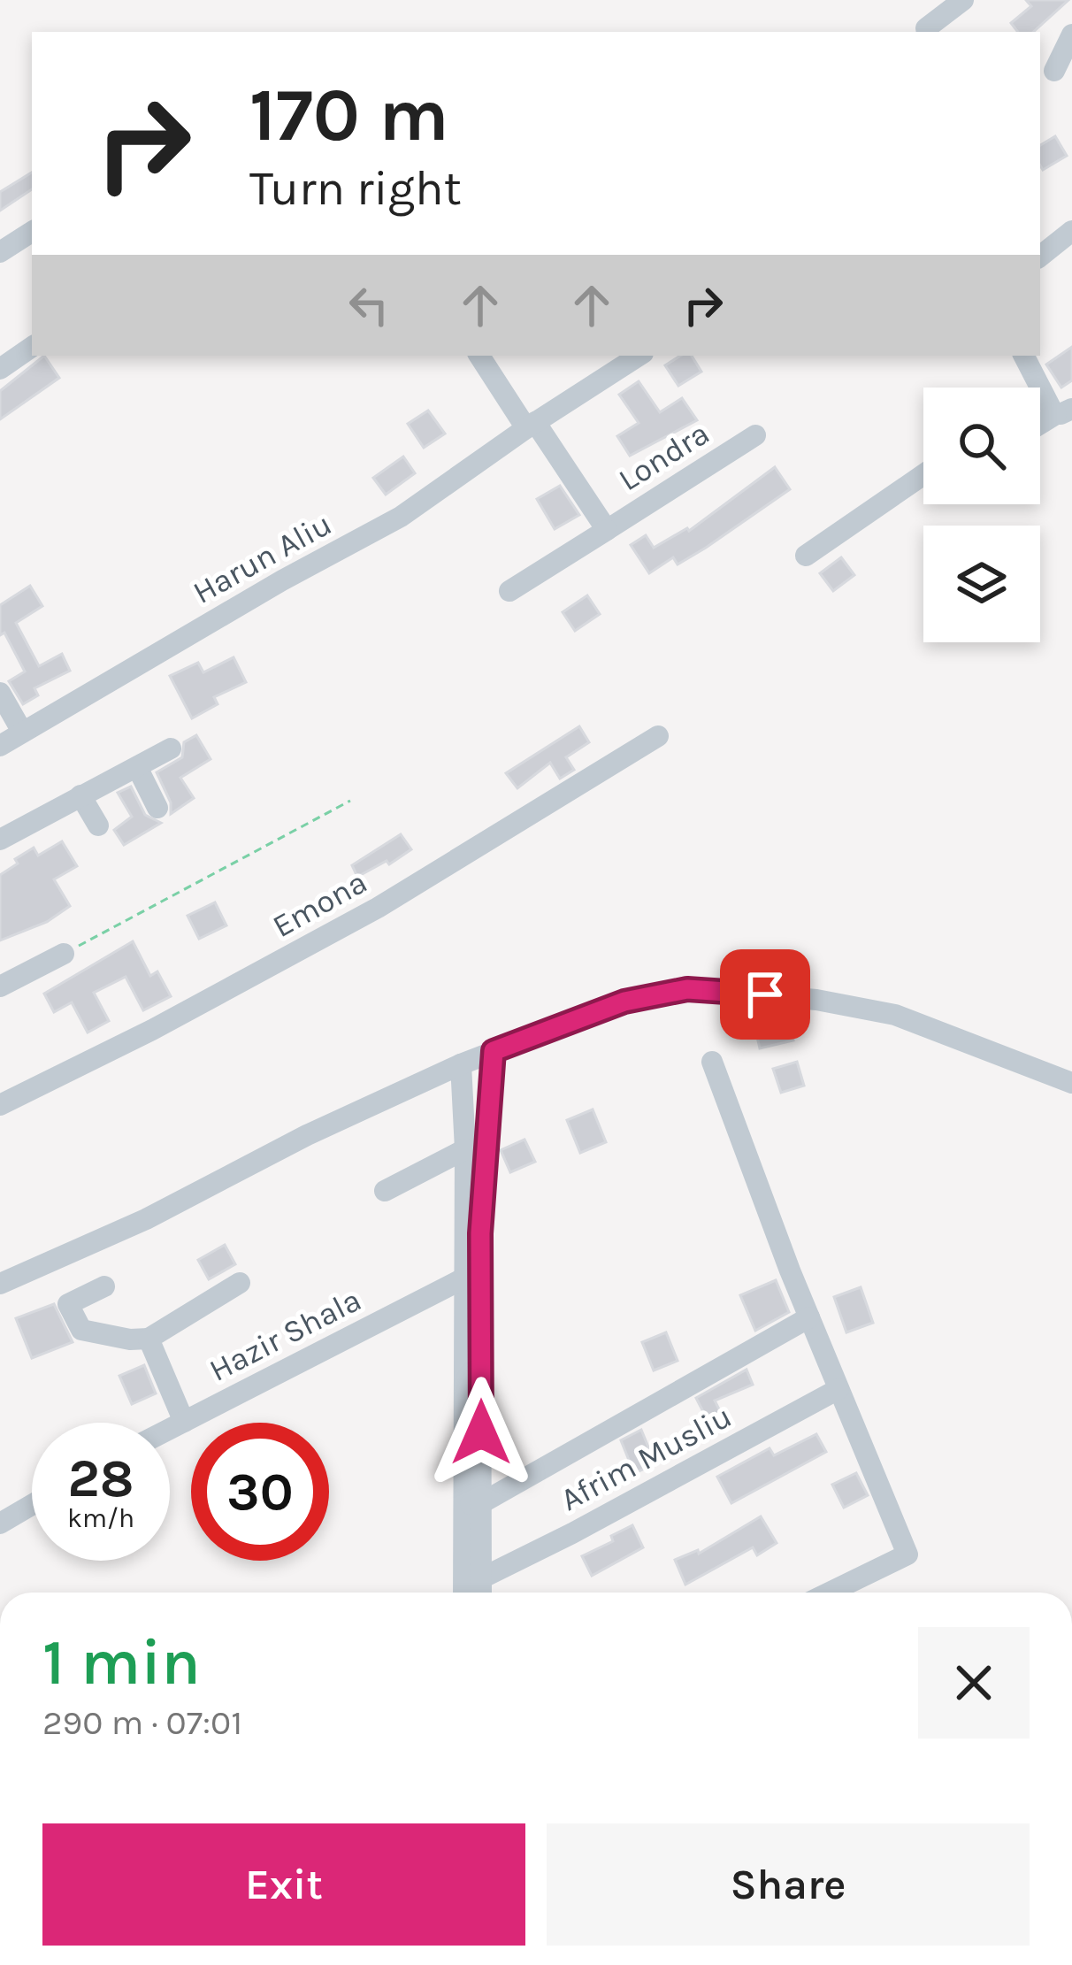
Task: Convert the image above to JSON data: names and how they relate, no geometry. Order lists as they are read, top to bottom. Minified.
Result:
{"streets":{"street":["Londra","Harun Aliu","Emona","Hazir Shala","Afrim Musliu"]},"crossings":[["Londra","Harun Aliu"]],"page":{"turn":["170 m","Turn right"],"speed":"28 km/h","limit":"30","heading":["1 min","290 m · 07:01"],"buttons":["Exit","Share"]}}
